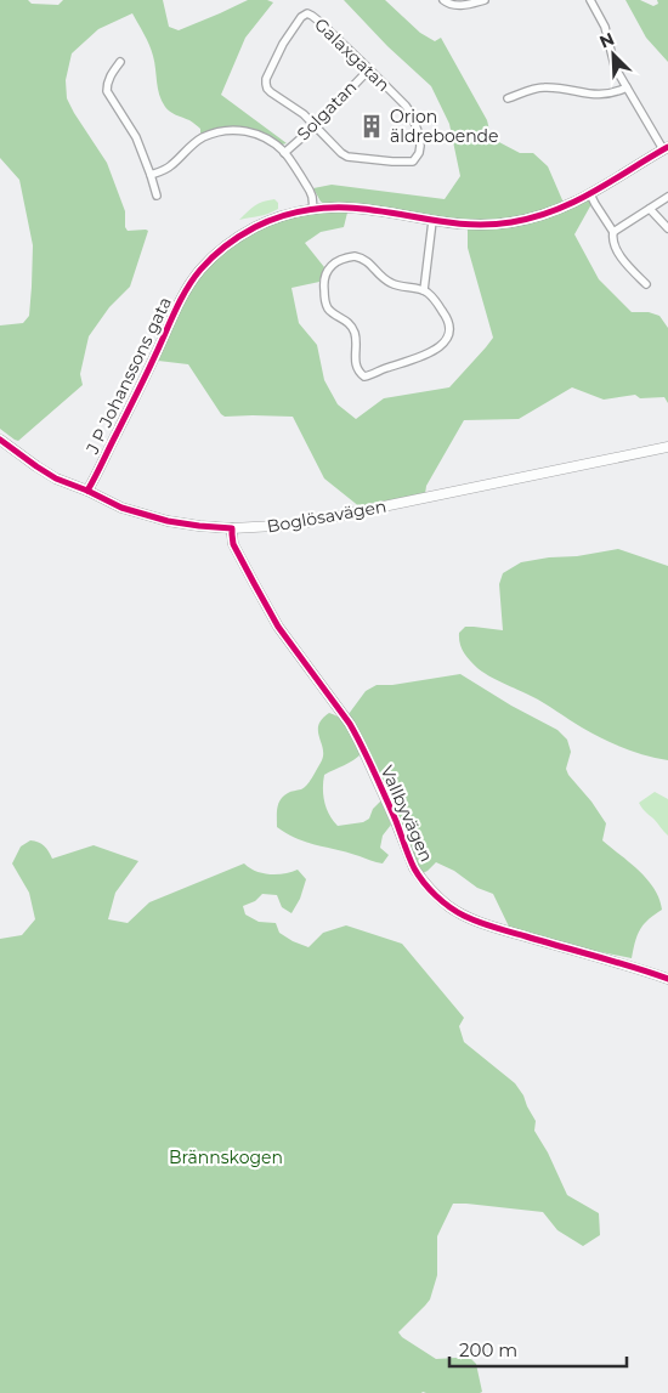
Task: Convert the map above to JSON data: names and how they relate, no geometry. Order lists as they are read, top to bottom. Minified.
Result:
{"streets":{"street":["Galaxgatan","Solgatan","J P Johanssons gata","Boglösavägen","Vallbyvägen"]},"crossings":[["Galaxgatan","Solgatan"],["J P Johanssons gata","Boglösavägen"],["Boglösavägen","Vallbyvägen"]],"parks":["Brännskogen"],"places":{"building":["Orion äldreboende"]},"scale_bar":"200 m","north":"top left"}
